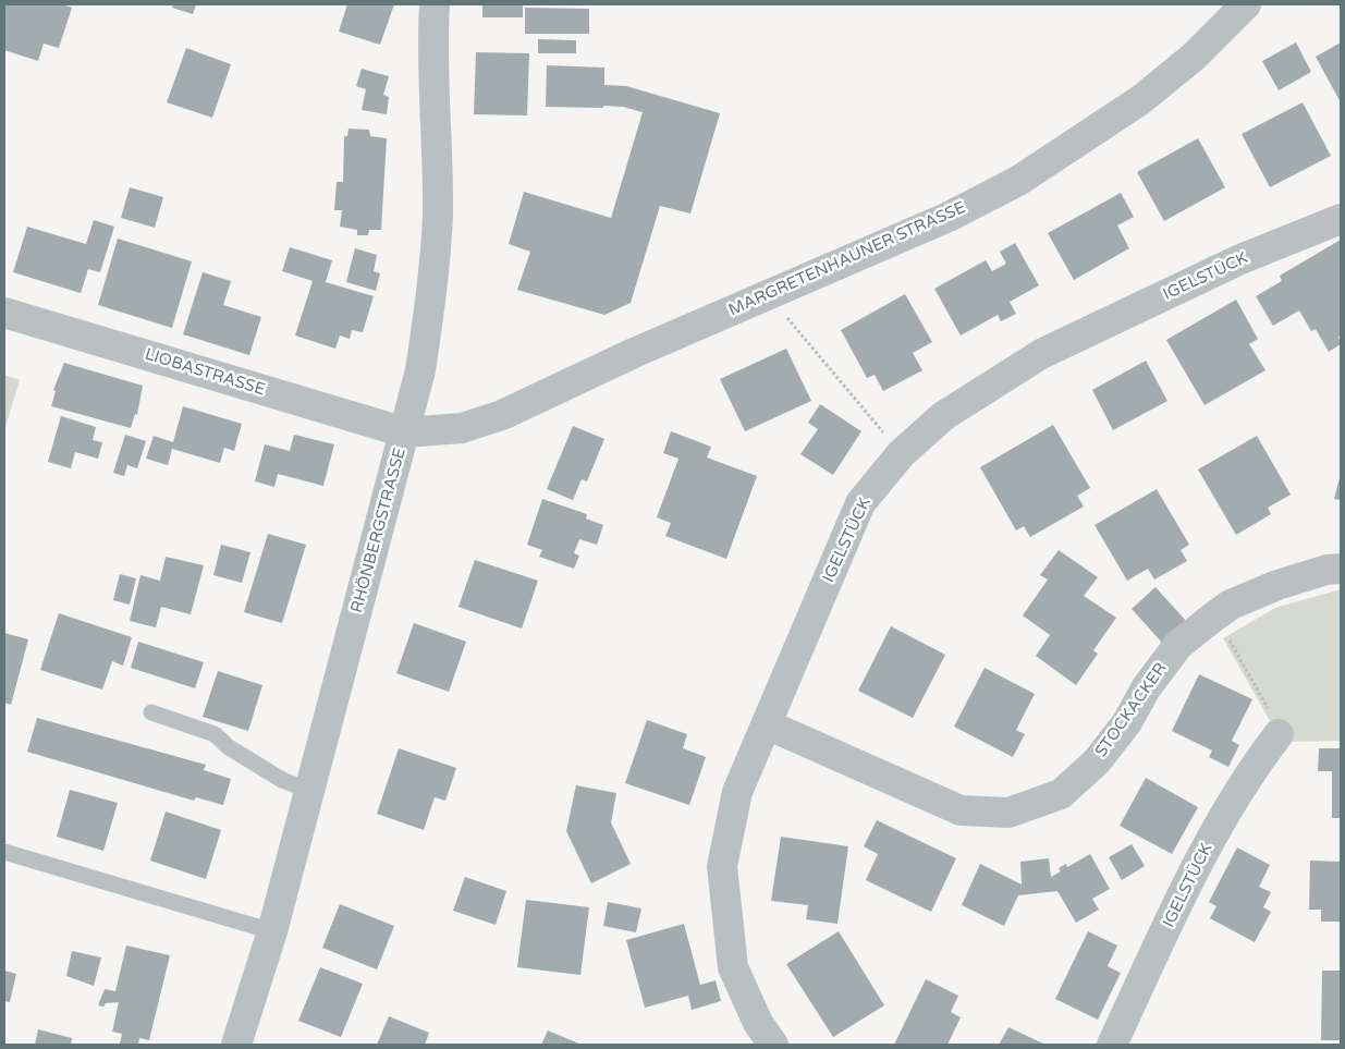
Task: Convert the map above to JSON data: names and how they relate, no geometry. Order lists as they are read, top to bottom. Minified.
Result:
{"streets":{"street":["MARGRETENHAUNER STRASSE","IGELSTÜCK","LIOBASTRASSE","RHÖNBERGSTRASSE","STOCKACKER"]},"crossings":[["MARGRETENHAUNER STRASSE","LIOBASTRASSE"],["MARGRETENHAUNER STRASSE","RHÖNBERGSTRASSE"],["IGELSTÜCK","STOCKACKER"],["LIOBASTRASSE","RHÖNBERGSTRASSE"]]}
